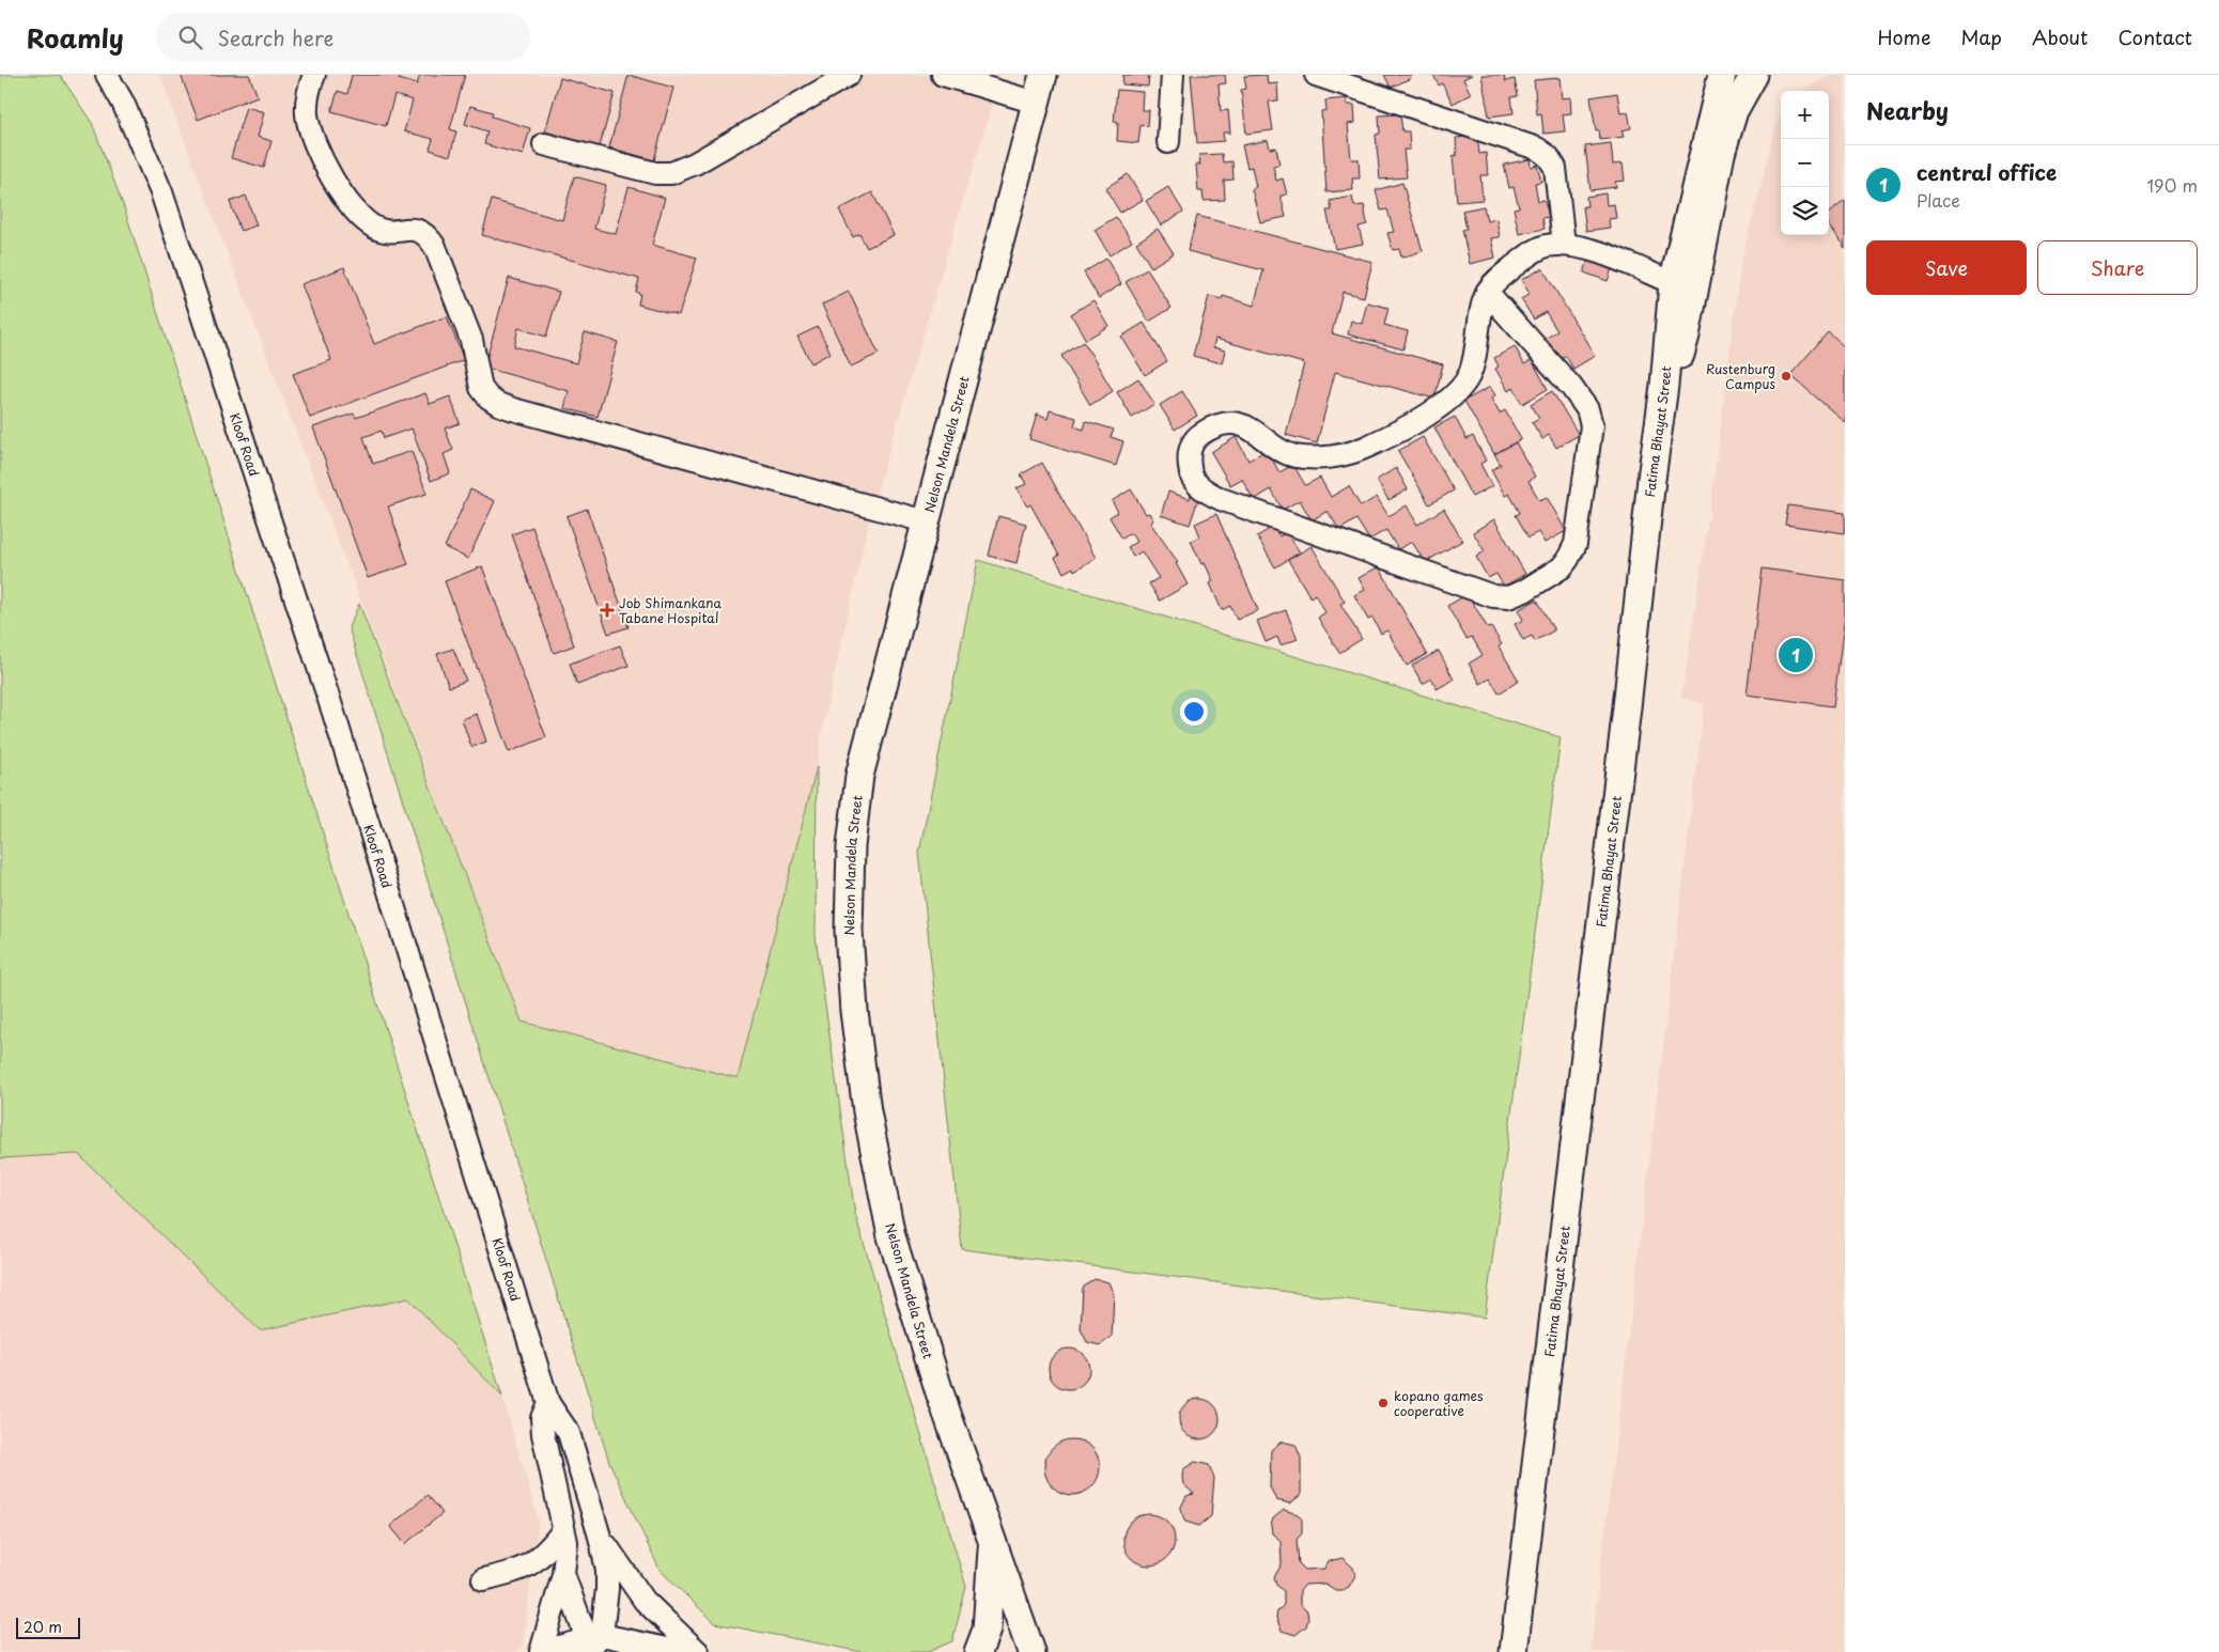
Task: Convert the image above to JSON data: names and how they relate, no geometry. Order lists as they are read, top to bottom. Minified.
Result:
{"streets":{"main road":["Fatima Bhayat Street","Nelson Mandela Street"],"street":["Kloof Road"]},"places":{"other":["Rustenburg Campus","kopano games cooperative"],"health":["Job Shimankana Tabane Hospital"]},"scale_bar":"20 m","page":{"header":"Roamly","search":"Search here","nav":["Home","Map","About","Contact"],"heading":"Nearby","map_buttons":["+","−"],"list":[{"mark":"1","name":"central office","note":"Place","value":"190 m"}],"buttons":["Save","Share"],"pins":"1","scale":"20 m"}}
